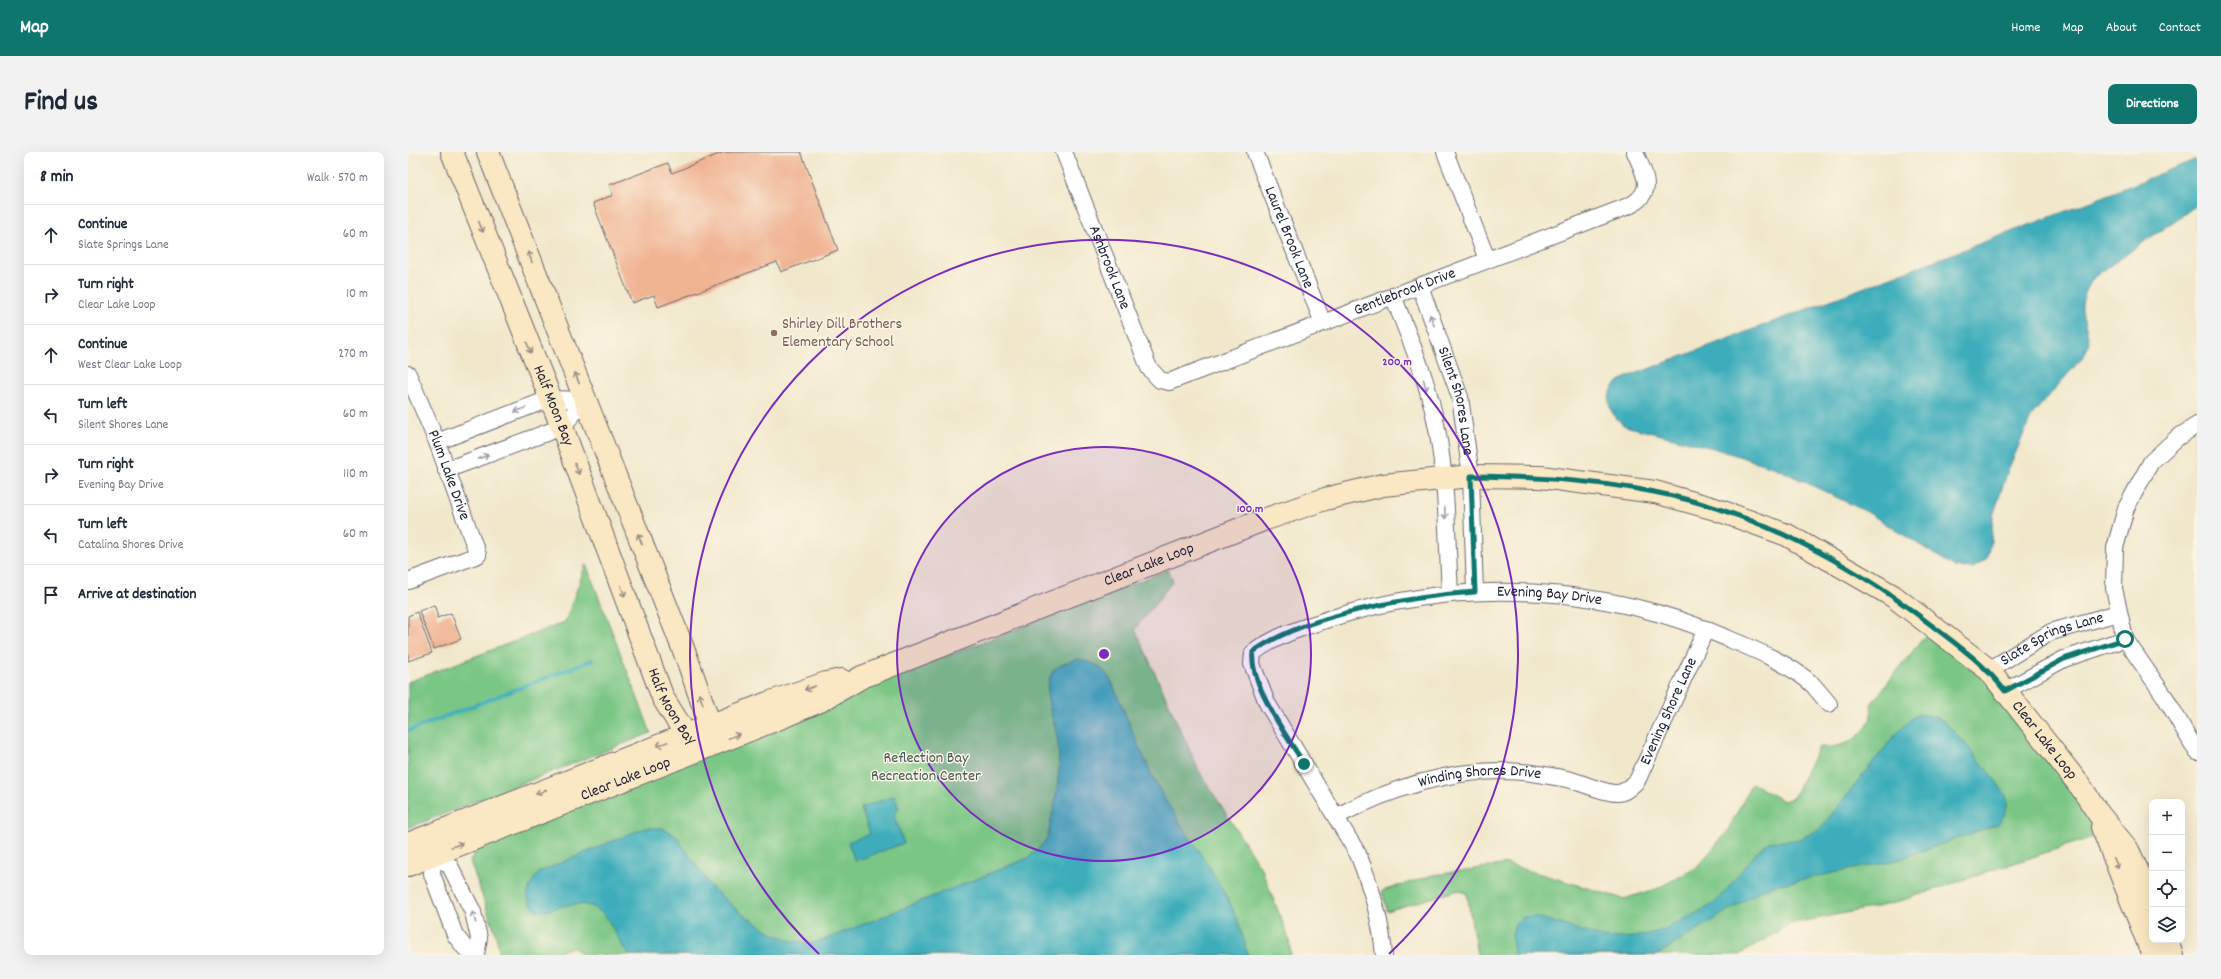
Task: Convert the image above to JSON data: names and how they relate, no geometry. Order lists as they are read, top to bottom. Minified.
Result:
{"streets":{"street":["Laurel Brook Lane","Ashbrook Lane","Gentlebrook Drive","Silent Shores Lane","Half Moon Bay","Plum Lake Drive","Clear Lake Loop","Evening Bay Drive","Slate Springs Lane","Evening Shore Lane","Winding Shores Drive"]},"crossings":[["Laurel Brook Lane","Gentlebrook Drive"],["Ashbrook Lane","Gentlebrook Drive"],["Gentlebrook Drive","Silent Shores Lane"],["Silent Shores Lane","Clear Lake Loop"],["Silent Shores Lane","Evening Bay Drive"],["Half Moon Bay","Clear Lake Loop"],["Clear Lake Loop","Slate Springs Lane"],["Evening Bay Drive","Evening Shore Lane"],["Evening Bay Drive","Winding Shores Drive"],["Evening Shore Lane","Winding Shores Drive"]],"parks":["Reflection Bay Recreation Center"],"places":["Shirley Dill Brothers Elementary School"],"page":{"header":"Map","nav":["Home","Map","About","Contact"],"title":"Find us","buttons":"Directions","heading":["8 min","Walk · 570 m"],"list":[["Continue","Slate Springs Lane","60 m"],["Turn right","Clear Lake Loop","10 m"],["Continue","West Clear Lake Loop","270 m"],["Turn left","Silent Shores Lane","60 m"],["Turn right","Evening Bay Drive","110 m"],["Turn left","Catalina Shores Drive","60 m"],"Arrive at destination"],"map_buttons":["+","−"]},"rings":["200 m","100 m"]}
